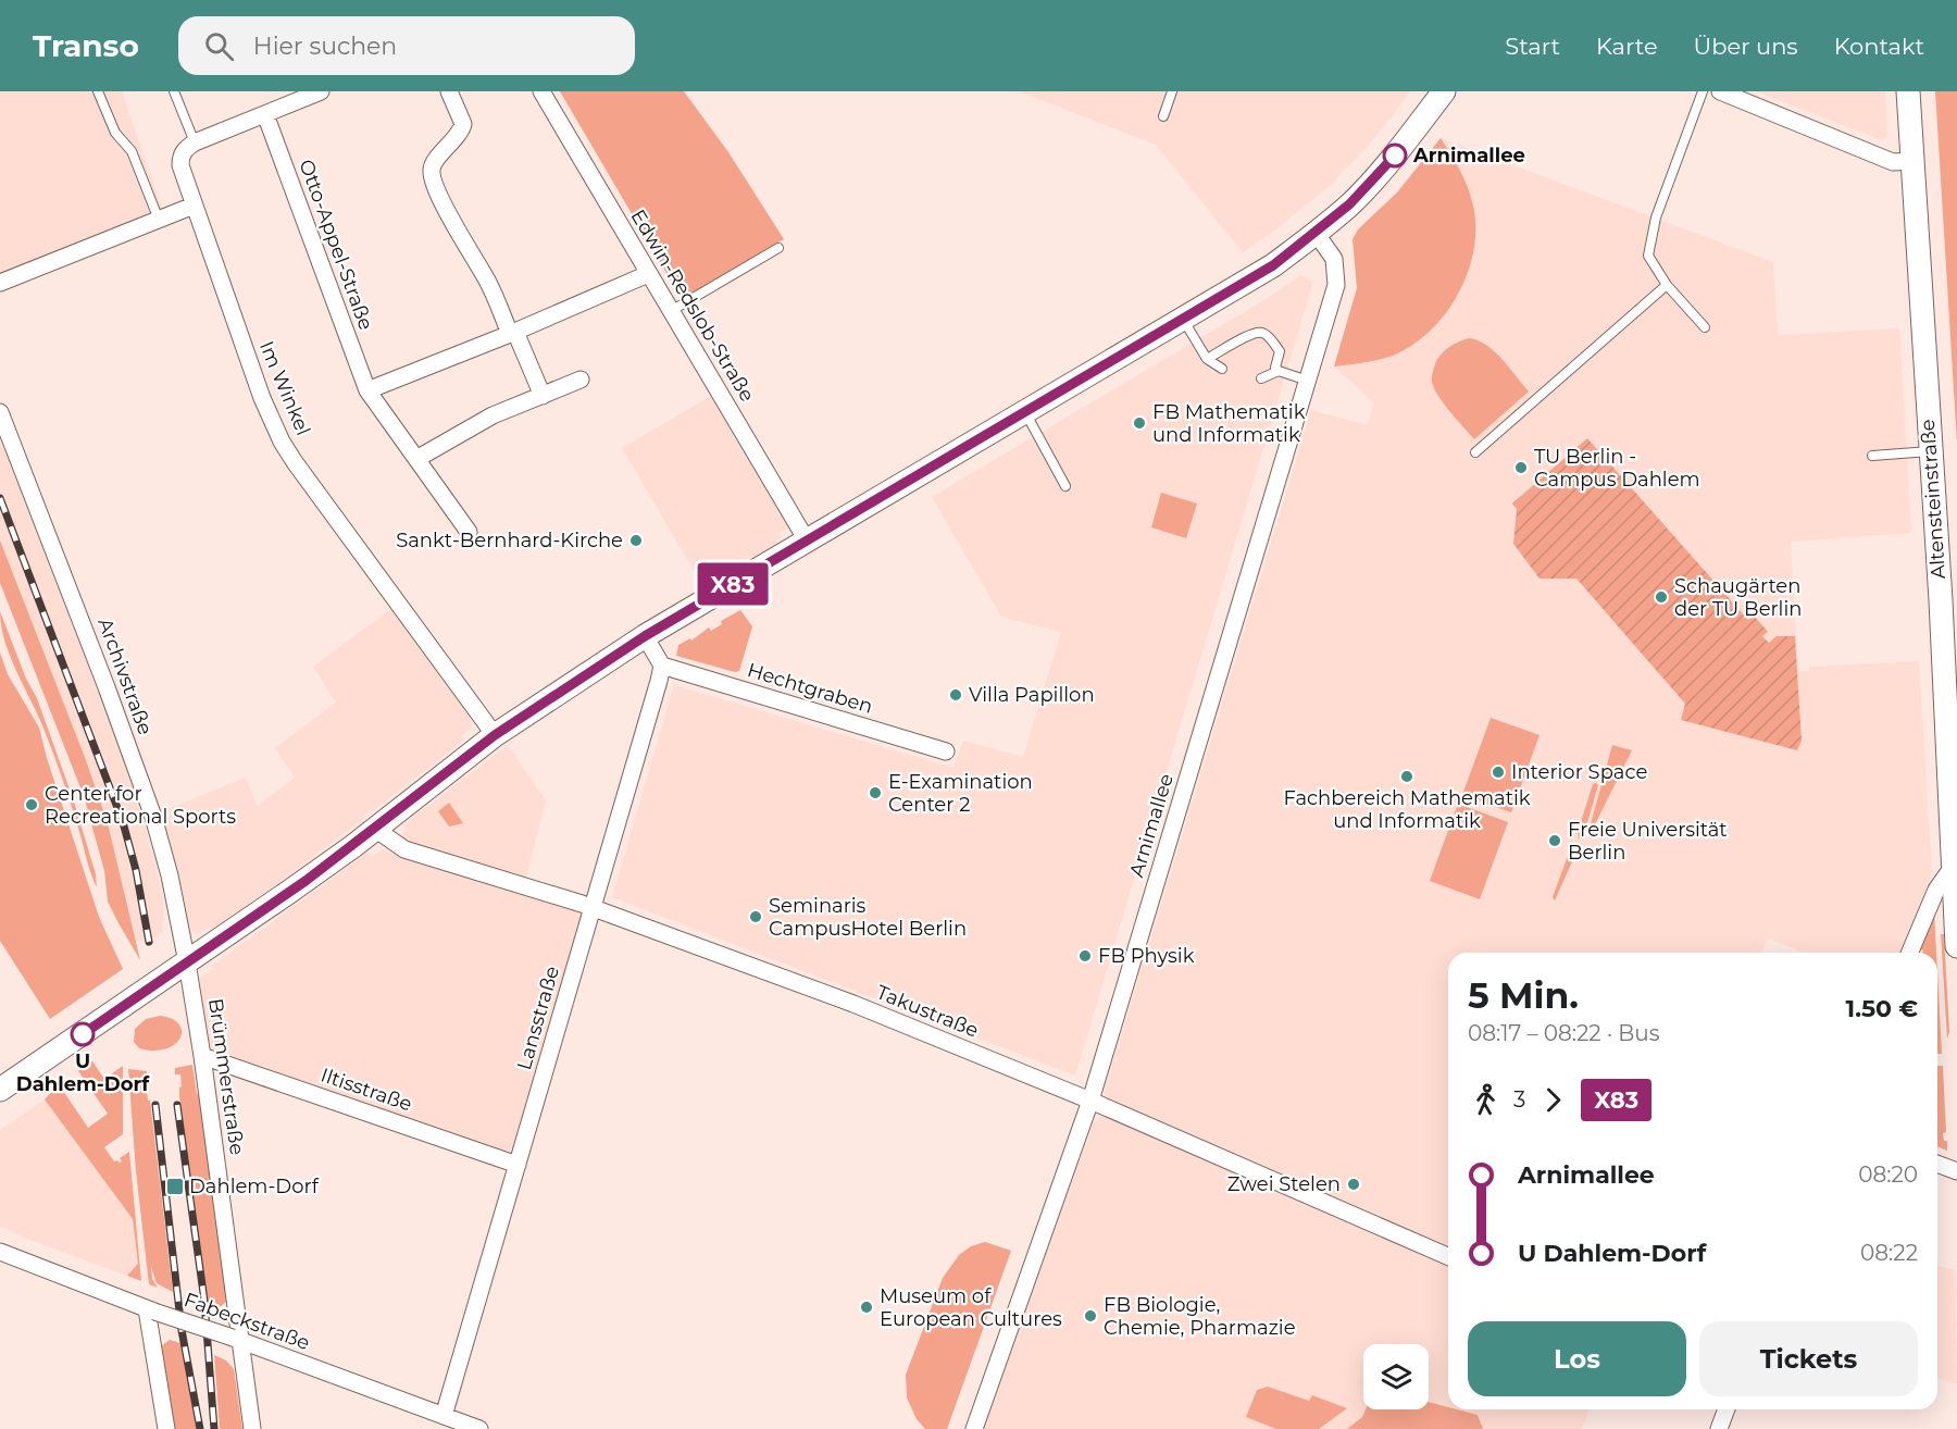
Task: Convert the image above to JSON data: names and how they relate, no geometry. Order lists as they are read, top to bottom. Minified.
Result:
{"streets":{"main road":["Altensteinstraße"],"street":["Otto-Appel-Straße","Edwin-Redslob-Straße","Im Winkel","Archivstraße","Hechtgraben","Arnimallee","Takustraße","Lansstraße","Brümmerstraße","Iltisstraße","Fabeckstraße"]},"crossings":[["Archivstraße","Brümmerstraße"],["Hechtgraben","Lansstraße"],["Arnimallee","Takustraße"],["Takustraße","Lansstraße"],["Lansstraße","Iltisstraße"],["Lansstraße","Fabeckstraße"],["Brümmerstraße","Iltisstraße"],["Brümmerstraße","Fabeckstraße"]],"places":{"other":["Arnimallee","FB Mathematik und Informatik","TU Berlin - Campus Dahlem","Sankt-Bernhard-Kirche","Schaugärten der TU Berlin","Villa Papillon","Interior Space","Fachbereich Mathematik und Informatik","E-Examination Center 2","Center for Recreational Sports","Freie Universität Berlin","Seminaris CampusHotel Berlin","FB Physik","U Dahlem-Dorf","Zwei Stelen","Museum of European Cultures","FB Biologie, Chemie, Pharmazie"],"transit":["Dahlem-Dorf"]},"lines":["bus line X83"],"page":{"header":"Transo","search":"Hier suchen","nav":["Start","Karte","Über uns","Kontakt"],"on_map":"X83","heading":["5 Min.","08:17 – 08:22 · Bus","1.50 €"],"legs":["3","X83"],"list":[{"name":"Arnimallee","value":"08:20"},{"name":"U Dahlem-Dorf","value":"08:22"}],"buttons":["Los","Tickets"]}}
